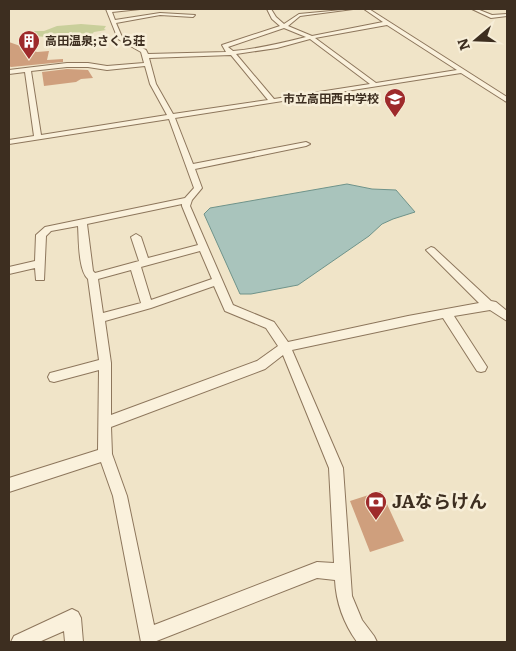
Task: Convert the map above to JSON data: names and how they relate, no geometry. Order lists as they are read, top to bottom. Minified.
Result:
{"places":{"building":["高田温泉;さくら荘"],"school or university":["市立高田西中学校"],"bank":["JAならけん"]},"north":"left"}
